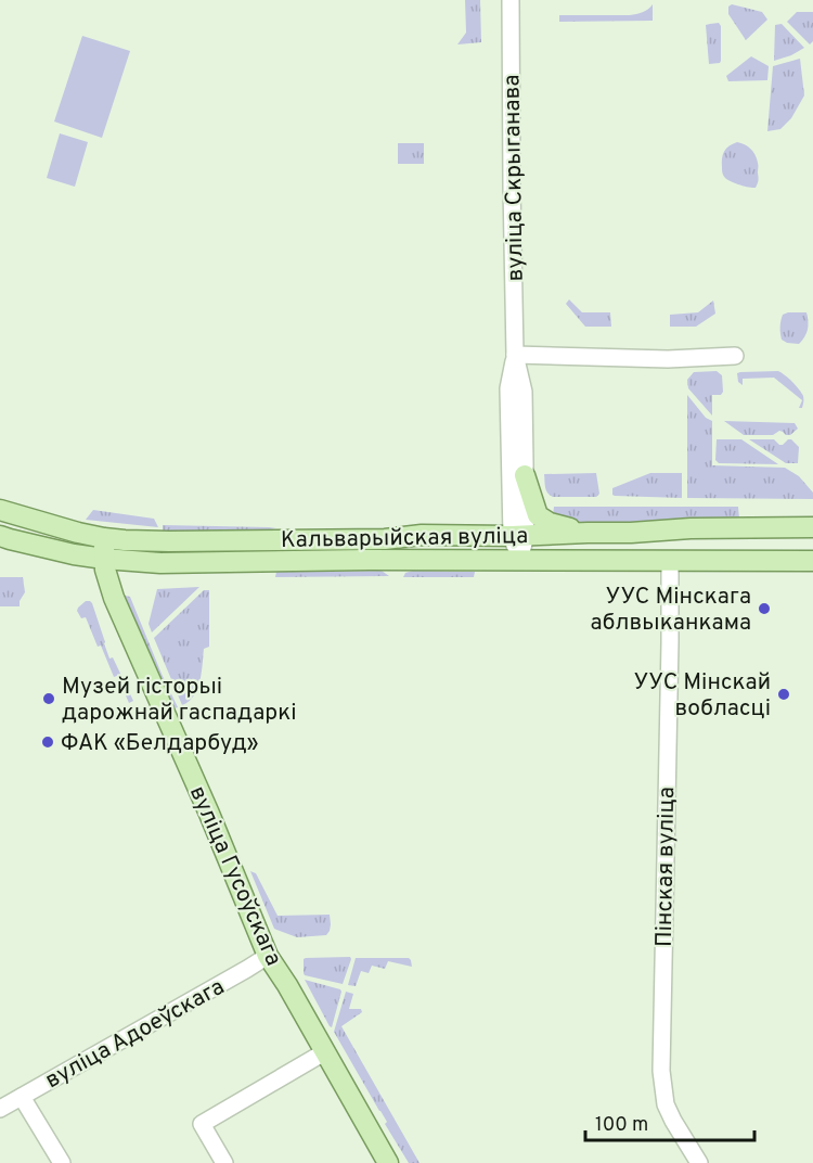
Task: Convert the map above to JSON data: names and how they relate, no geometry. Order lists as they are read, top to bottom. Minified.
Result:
{"streets":{"main road":["Кальварыйская вуліца","вуліца Гусоўскага"],"street":["вуліца Скрыганава","Пінская вуліца","вуліца Адоеўскага"]},"crossings":[["вуліца Скрыганава","Кальварыйская вуліца"],["Кальварыйская вуліца","Пінская вуліца"],["Кальварыйская вуліца","вуліца Гусоўскага"],["вуліца Гусоўскага","вуліца Адоеўскага"]],"places":["УУС Мінскага аблвыканкама","УУС Мінскай вобласці","Музей гісторыі дарожнай гаспадаркі","ФАК «Белдарбуд»"],"scale_bar":"100 m"}
